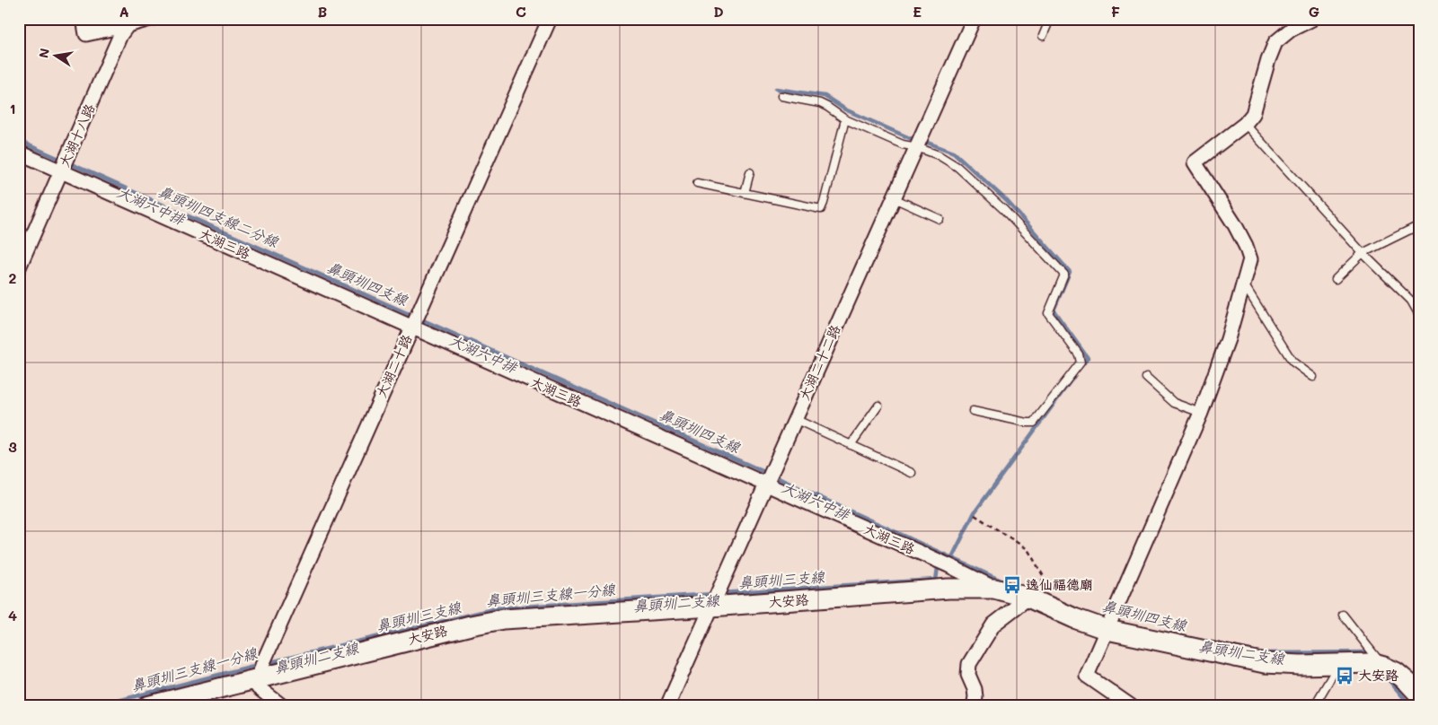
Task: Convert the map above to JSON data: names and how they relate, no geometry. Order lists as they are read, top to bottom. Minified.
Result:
{"streets":{"street":["大湖十八路","大湖三路","大湖二十二路","大湖二十路","大安路"]},"crossings":[["大湖十八路","大湖三路"],["大湖三路","大湖二十二路"],["大湖三路","大湖二十路"],["大湖三路","大安路"],["大湖二十二路","大安路"],["大湖二十路","大安路"]],"water":["大湖六中排","鼻頭圳四支線二分線","鼻頭圳四支線","鼻頭圳三支線","鼻頭圳三支線一分線","鼻頭圳二支線"],"places":{"bus stop":["逸仙福德廟","大安路"]},"north":"left","grid":{"columns":["A","B","C","D","E","F","G"],"rows":["1","2","3","4"]}}
